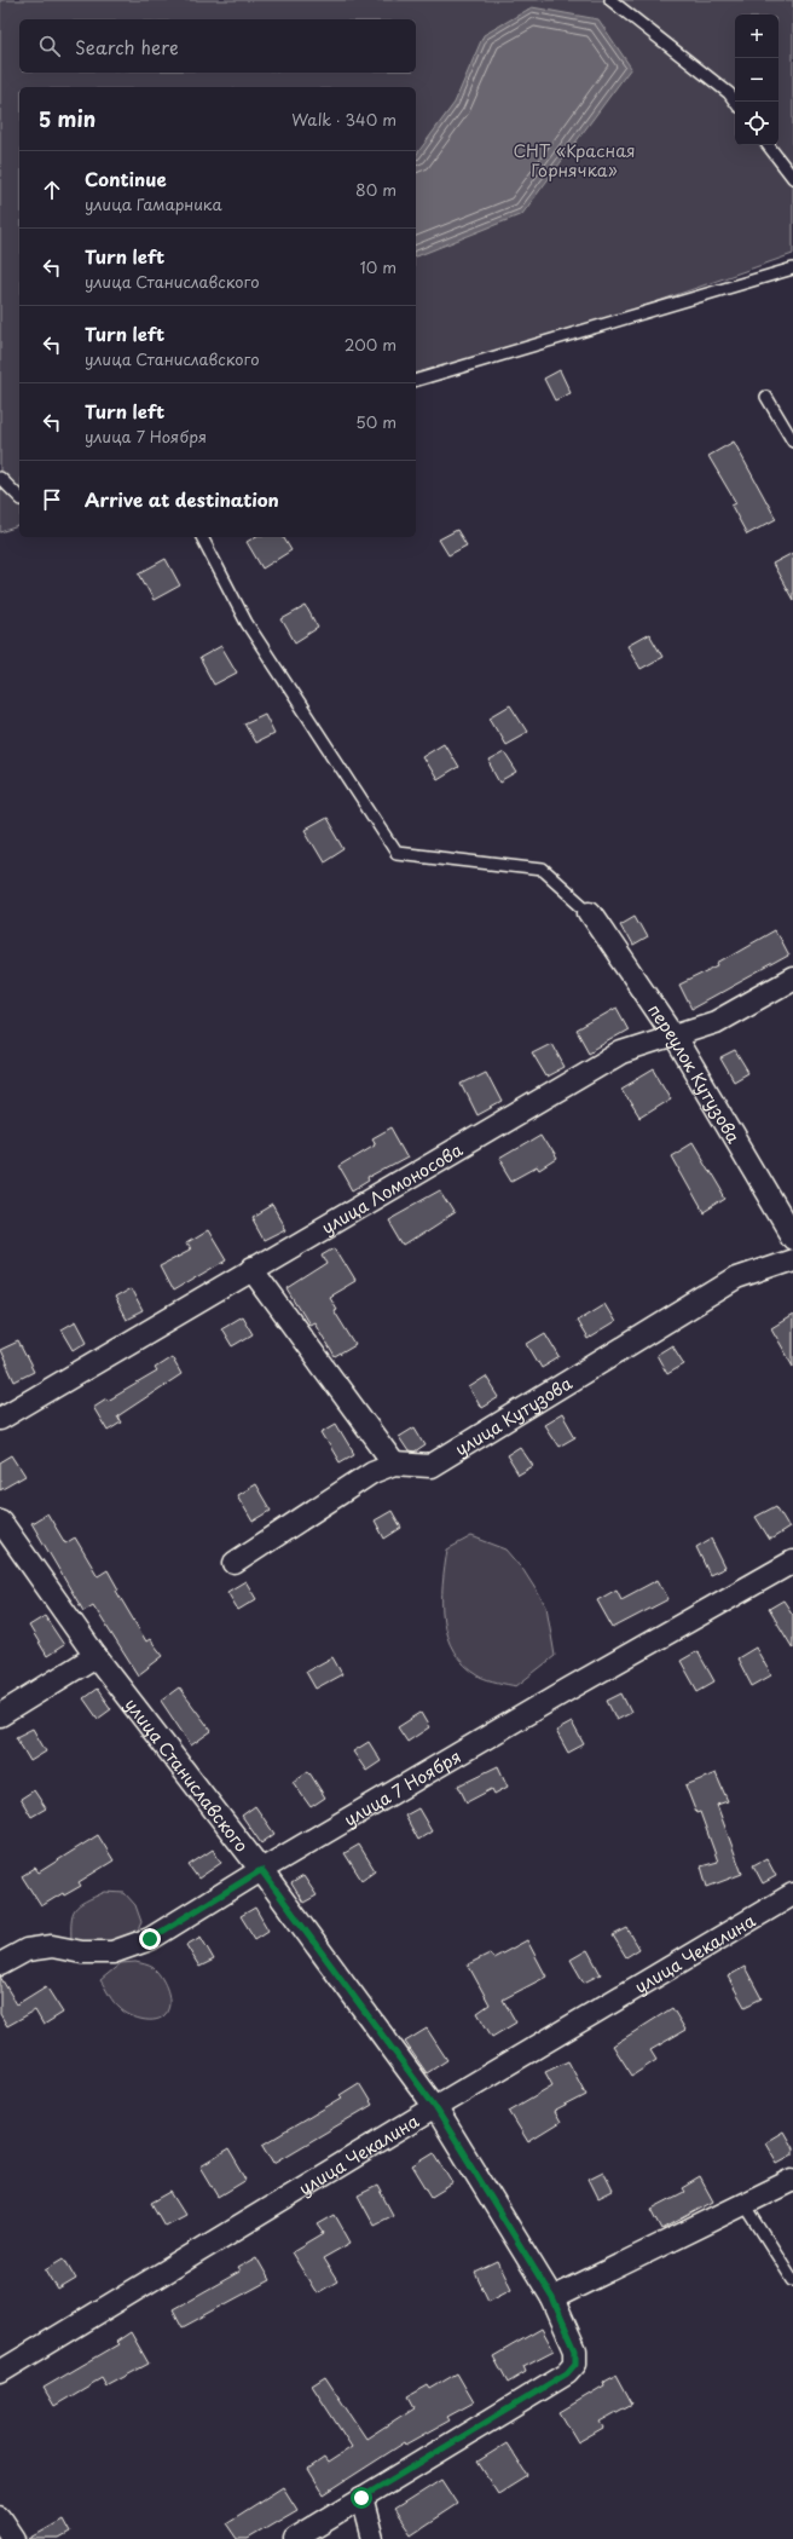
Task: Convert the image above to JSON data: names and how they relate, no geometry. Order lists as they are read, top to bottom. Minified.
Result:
{"streets":{"street":["переулок Кутузова","улица Ломоносова","улица Кутузова","улица Станиславского","улица 7 Ноября","улица Чекалина"]},"crossings":[["переулок Кутузова","улица Ломоносова"],["улица Станиславского","улица 7 Ноября"],["улица Станиславского","улица Чекалина"]],"parks":["СНТ «Красная Горнячка»"],"page":{"map_buttons":["+","−"],"search":"Search here","heading":["5 min","Walk · 340 m"],"list":[["Continue","улица Гамарника","80 m"],["Turn left","улица Станиславского","10 m"],["Turn left","улица Станиславского","200 m"],["Turn left","улица 7 Ноября","50 m"],"Arrive at destination"]}}
